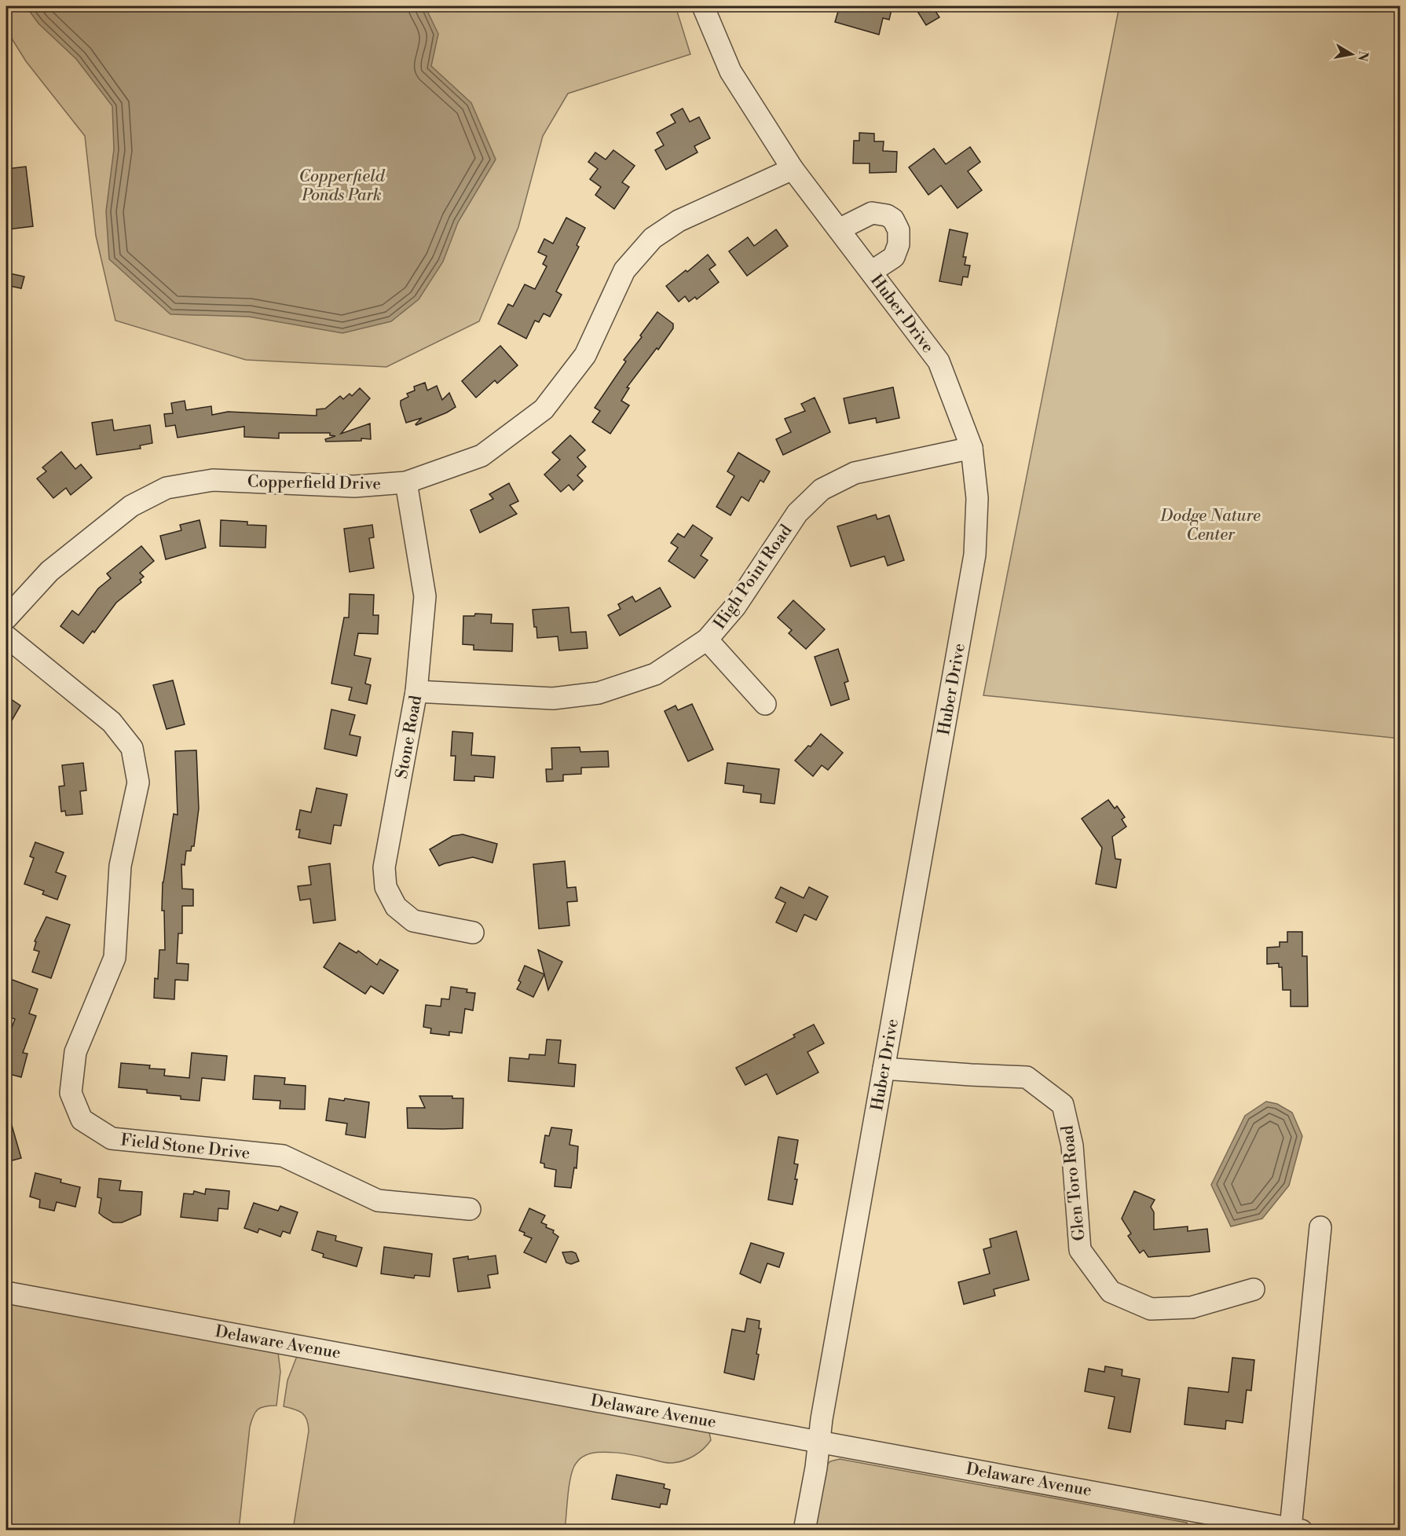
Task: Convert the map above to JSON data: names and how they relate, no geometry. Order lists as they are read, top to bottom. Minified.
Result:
{"streets":{"street":["Huber Drive","Copperfield Drive","High Point Road","Stone Road","Field Stone Drive","Glen Toro Road","Delaware Avenue"]},"crossings":[["Huber Drive","Copperfield Drive"],["Huber Drive","High Point Road"],["Huber Drive","Glen Toro Road"],["Huber Drive","Delaware Avenue"],["Copperfield Drive","Stone Road"],["High Point Road","Stone Road"]],"parks":["Copperfield Ponds Park","Dodge Nature Center"],"north":"right"}
